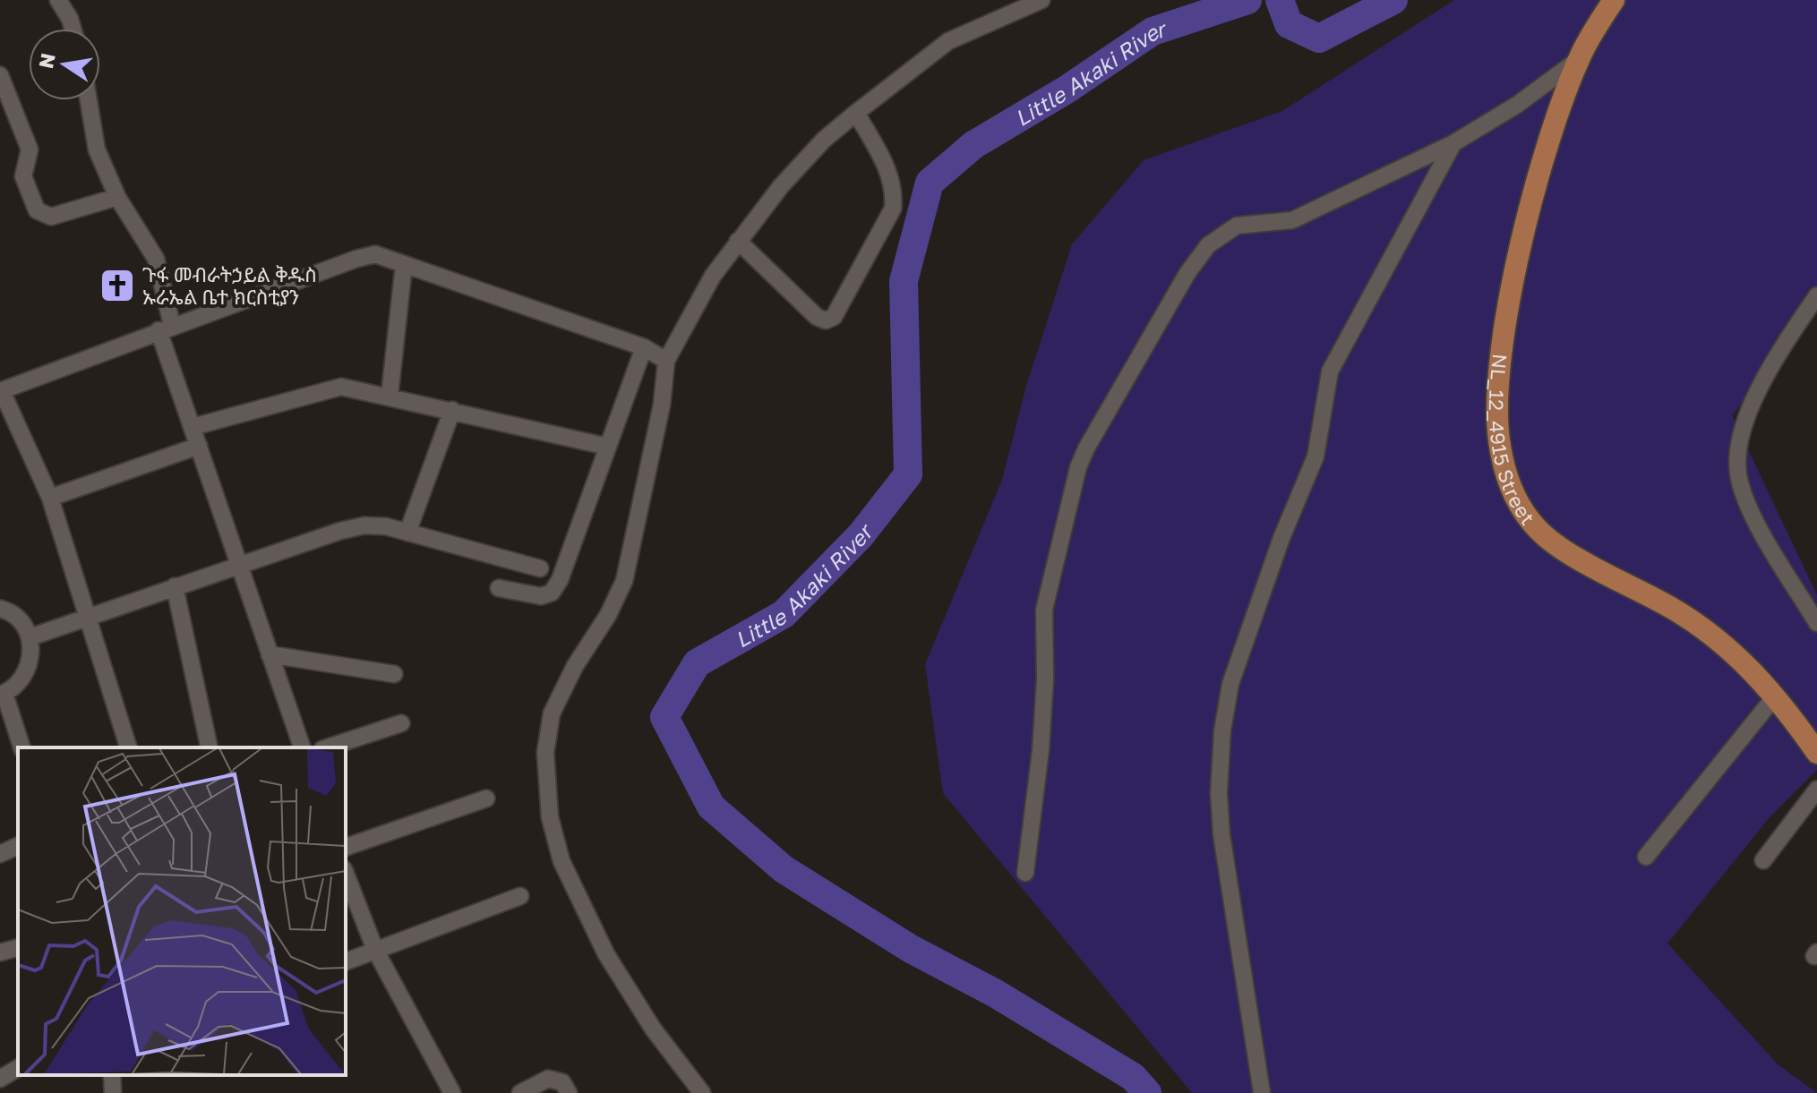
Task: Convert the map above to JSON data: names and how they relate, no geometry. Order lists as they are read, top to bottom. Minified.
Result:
{"streets":{"main road":["NL_12_4915 Street"]},"water":["Little Akaki River"],"places":{"church":["ጉፋ መብራትኃይል ቅዱስ ኡራኤል ቤተ ክርስቲያን"]},"north":"left"}
